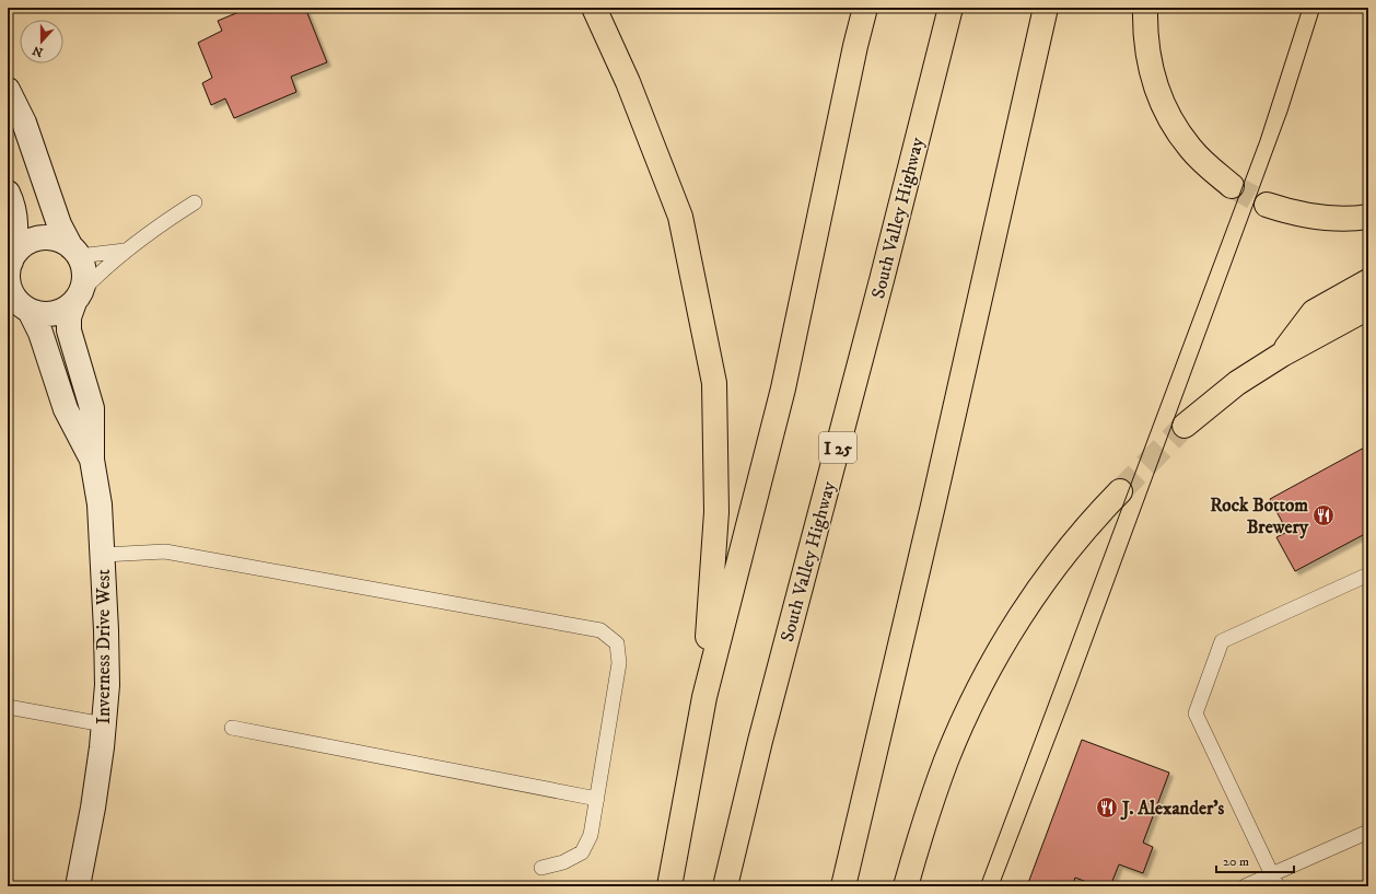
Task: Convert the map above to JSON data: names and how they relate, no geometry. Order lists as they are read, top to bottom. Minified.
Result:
{"streets":{"highway":["South Valley Highway","I 25"],"main road":["Inverness Drive West"]},"places":{"restaurant":["Rock Bottom Brewery","J. Alexander's"]},"scale_bar":"20 m","north":"bottom"}
